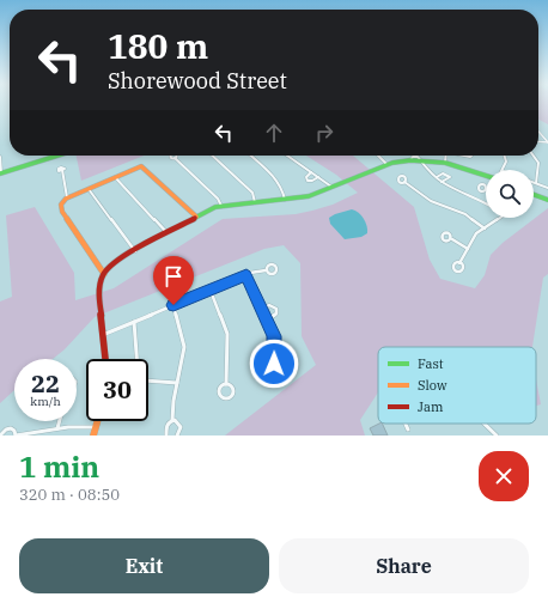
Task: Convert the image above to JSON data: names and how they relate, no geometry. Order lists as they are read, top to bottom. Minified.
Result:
{"legend":["Fast","Slow","Jam"],"page":{"turn":["180 m","Shorewood Street"],"speed":"22 km/h","limit":"30","heading":["1 min","320 m · 08:50"],"buttons":["Exit","Share"]}}
